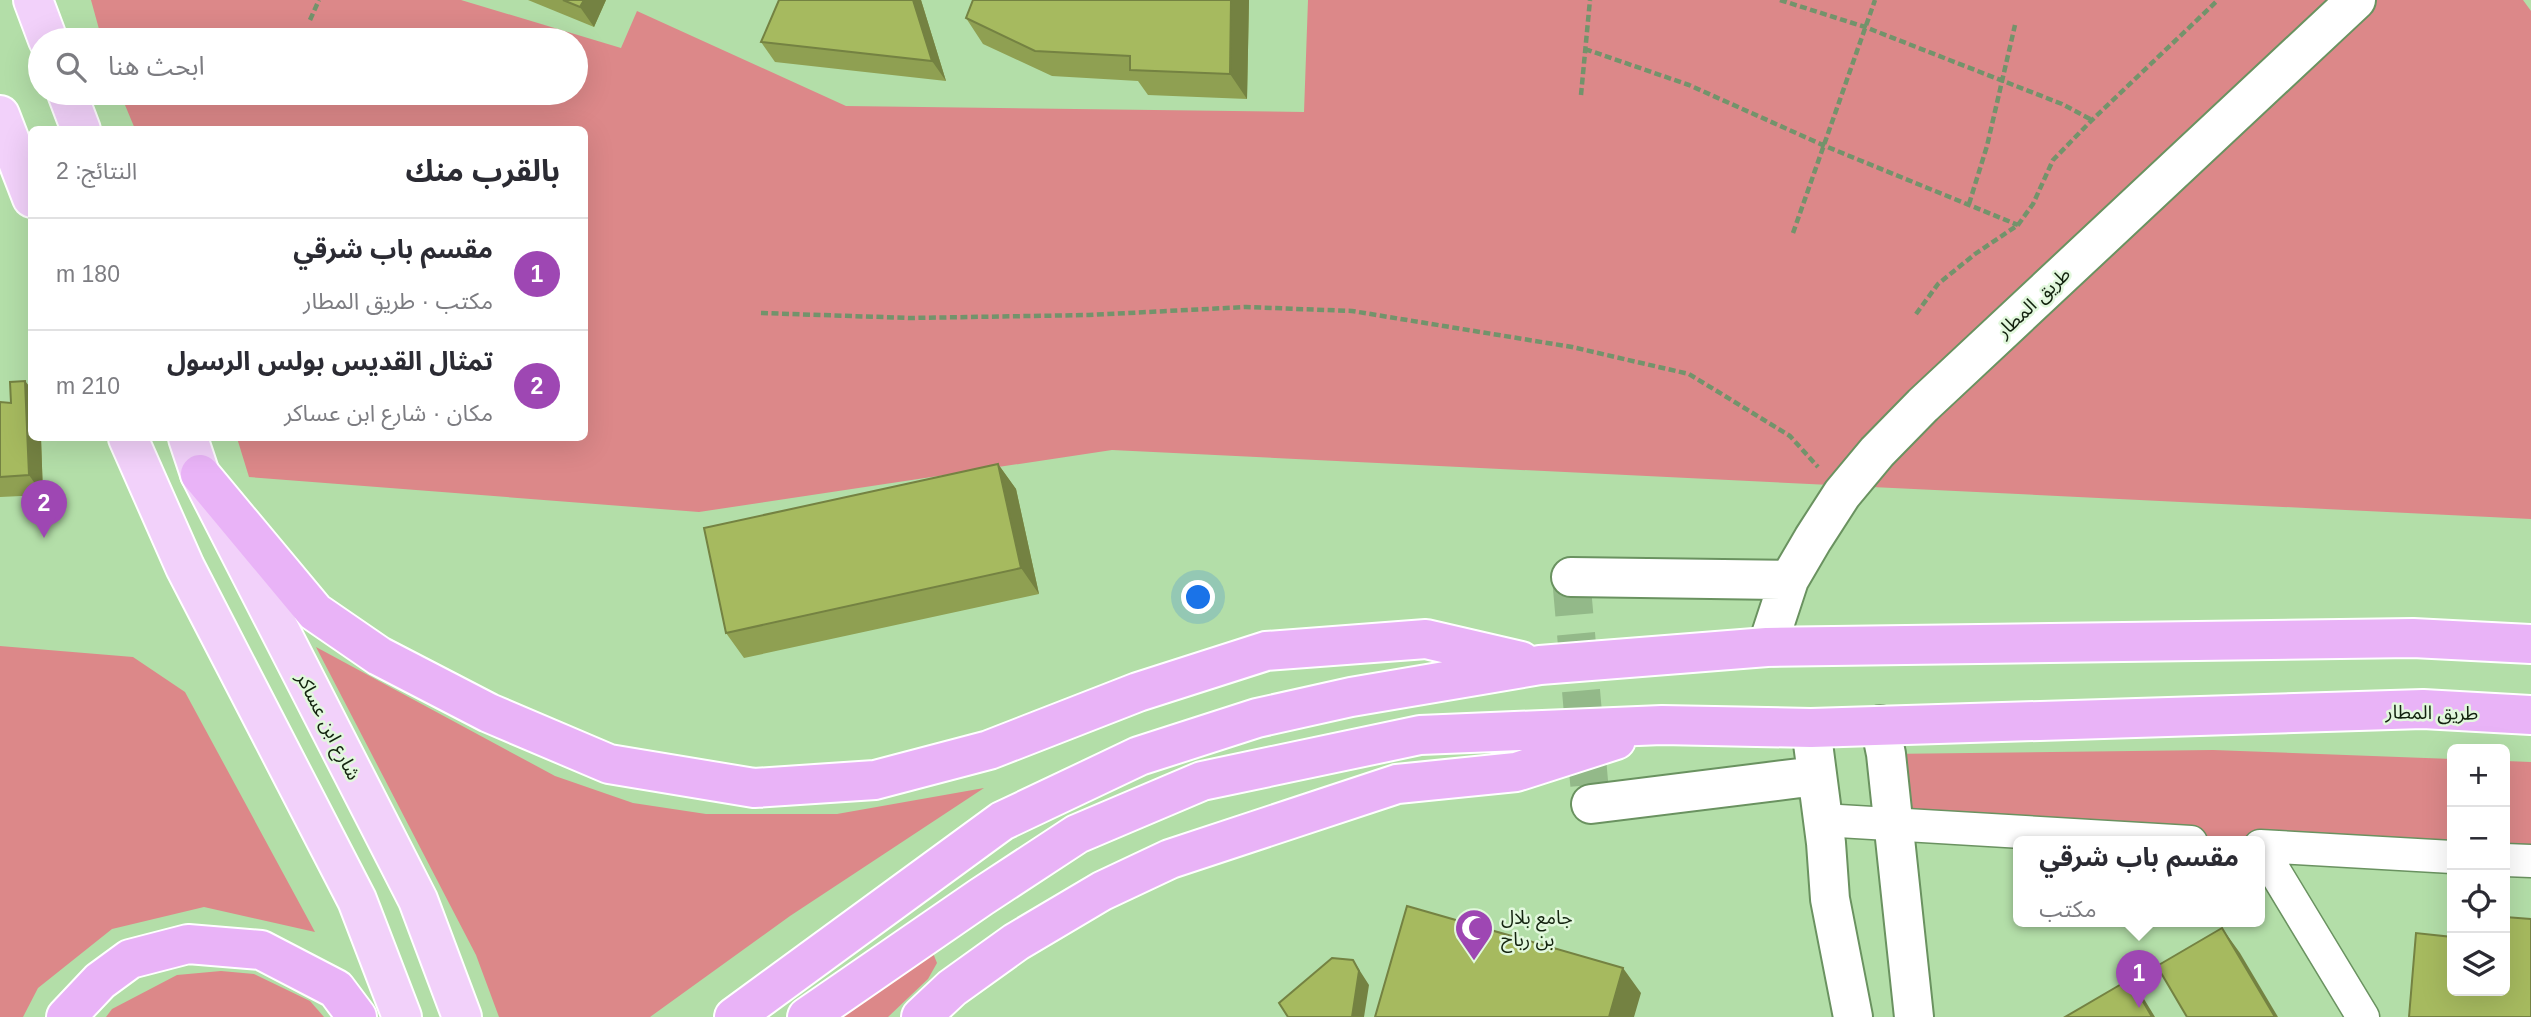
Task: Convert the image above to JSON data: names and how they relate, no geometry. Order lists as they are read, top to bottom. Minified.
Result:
{"streets":{"highway":["طريق المطار"],"main road":["شارع ابن عساكر"]},"places":{"mosque":["جامع بلال بن رباح"]},"page":{"search":"ابحث هنا","heading":["بالقرب منك","النتائج: 2"],"list":[{"mark":"1","name":"مقسم باب شرقي","note":"مكتب · طريق المطار","value":"180 m"},{"mark":"2","name":"تمثال القديس بولس الرسول","note":"مكان · شارع ابن عساكر","value":"210 m"}],"pins":["2","1"],"map_buttons":["+","−"],"popup":["مقسم باب شرقي","مكتب"]}}
